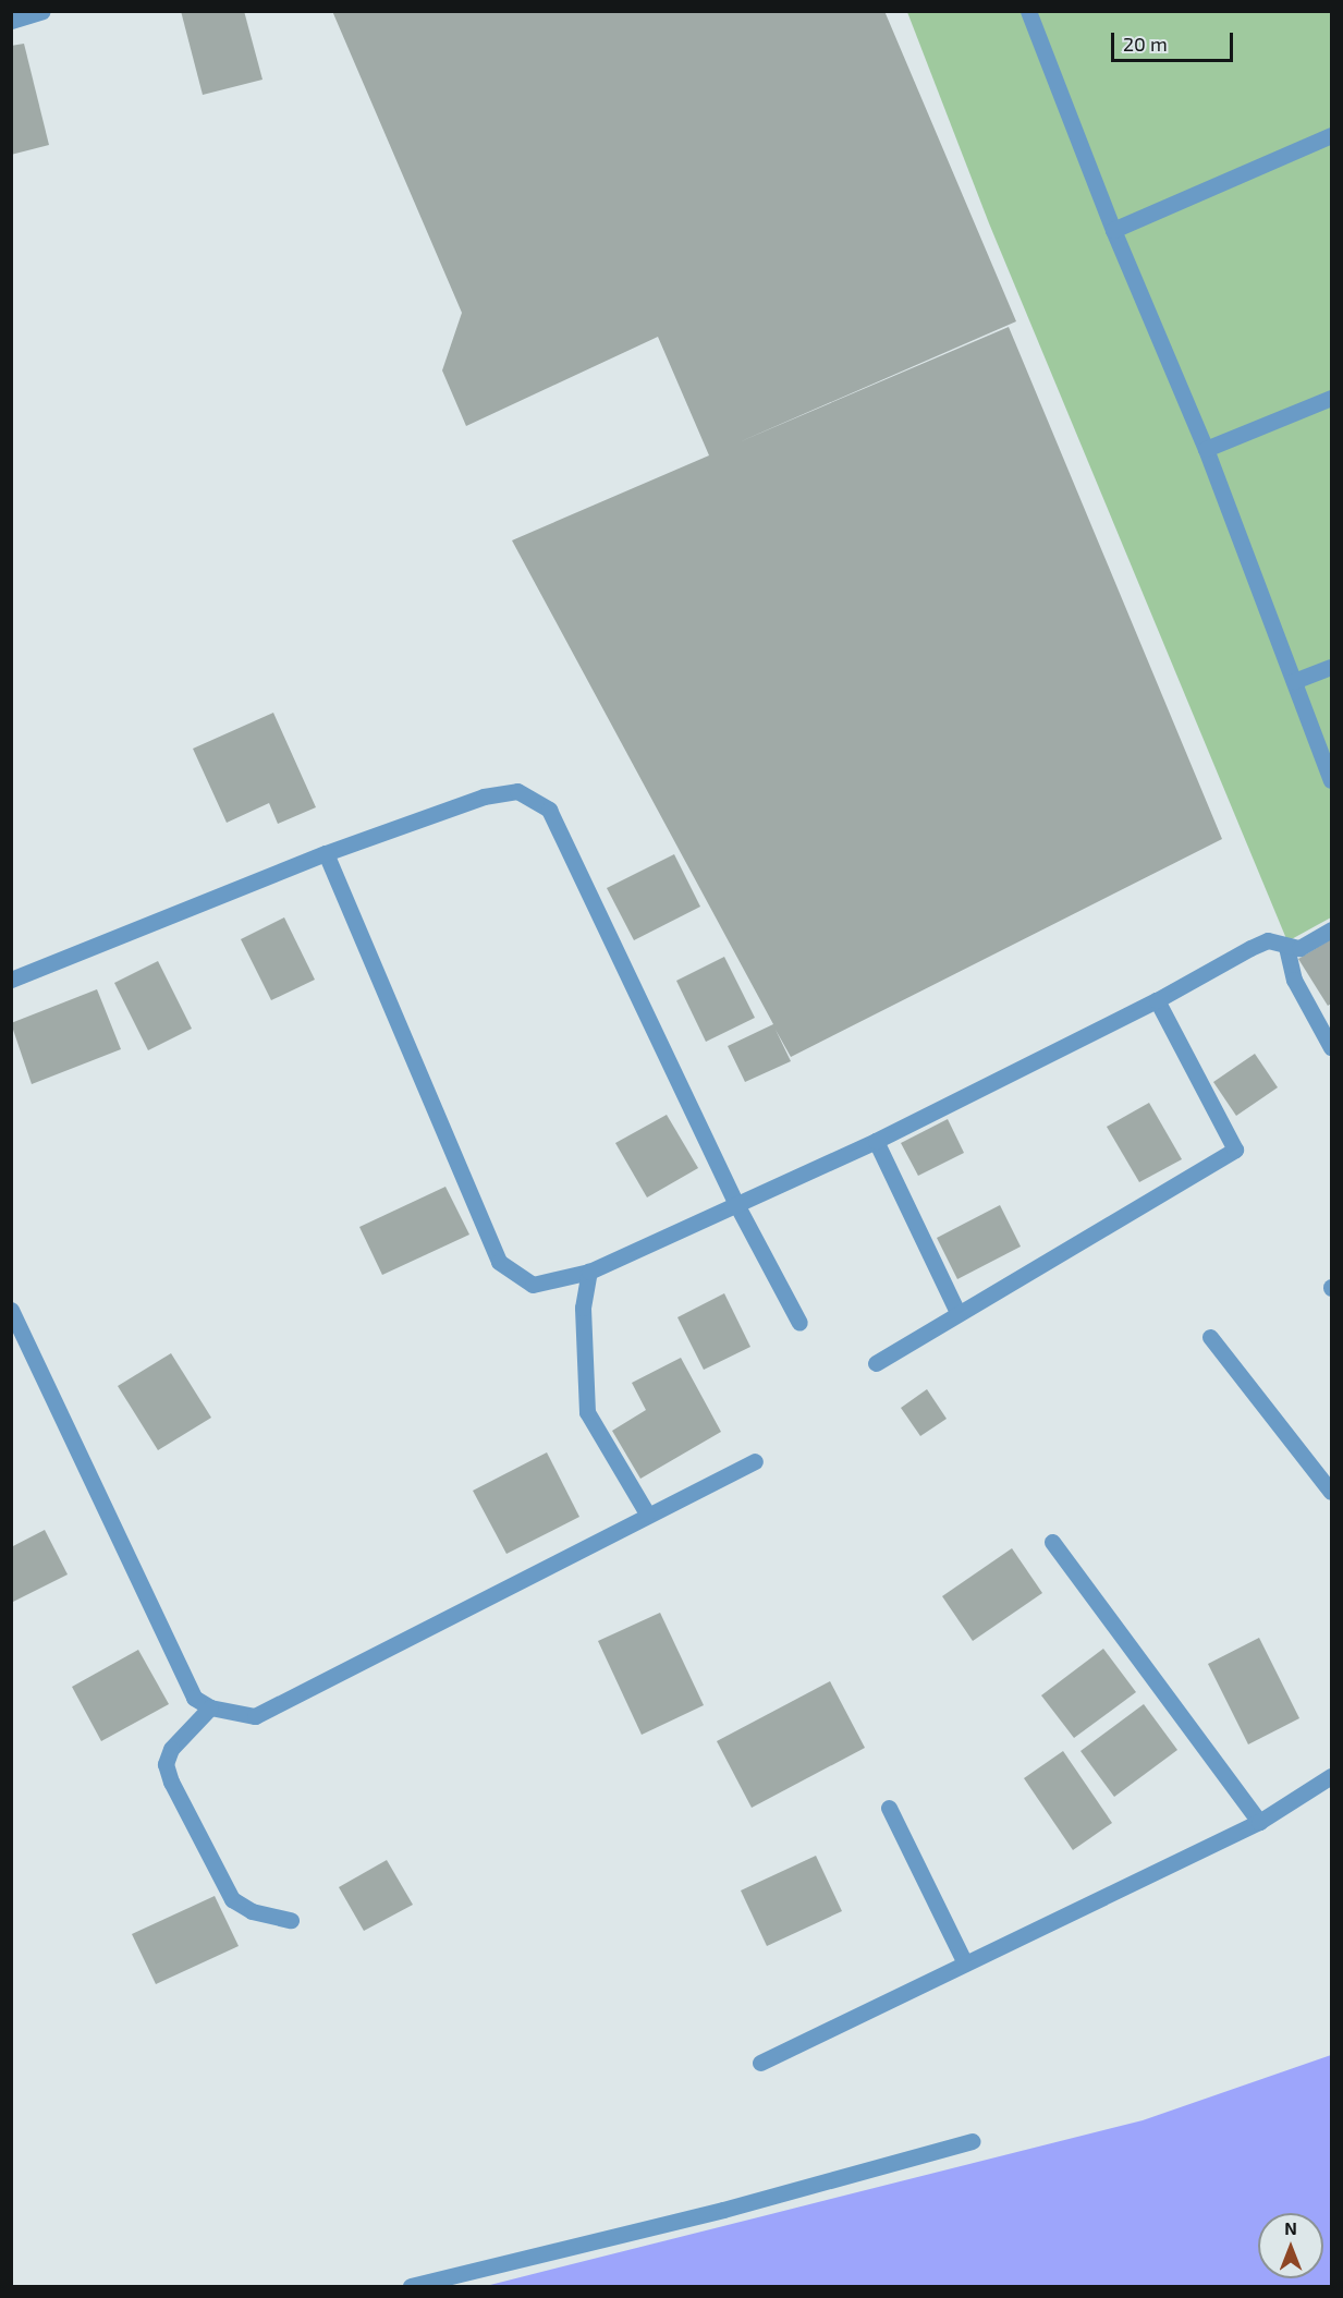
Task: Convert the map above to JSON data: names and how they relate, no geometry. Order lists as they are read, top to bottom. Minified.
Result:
{"scale_bar":"20 m","north":"top"}
